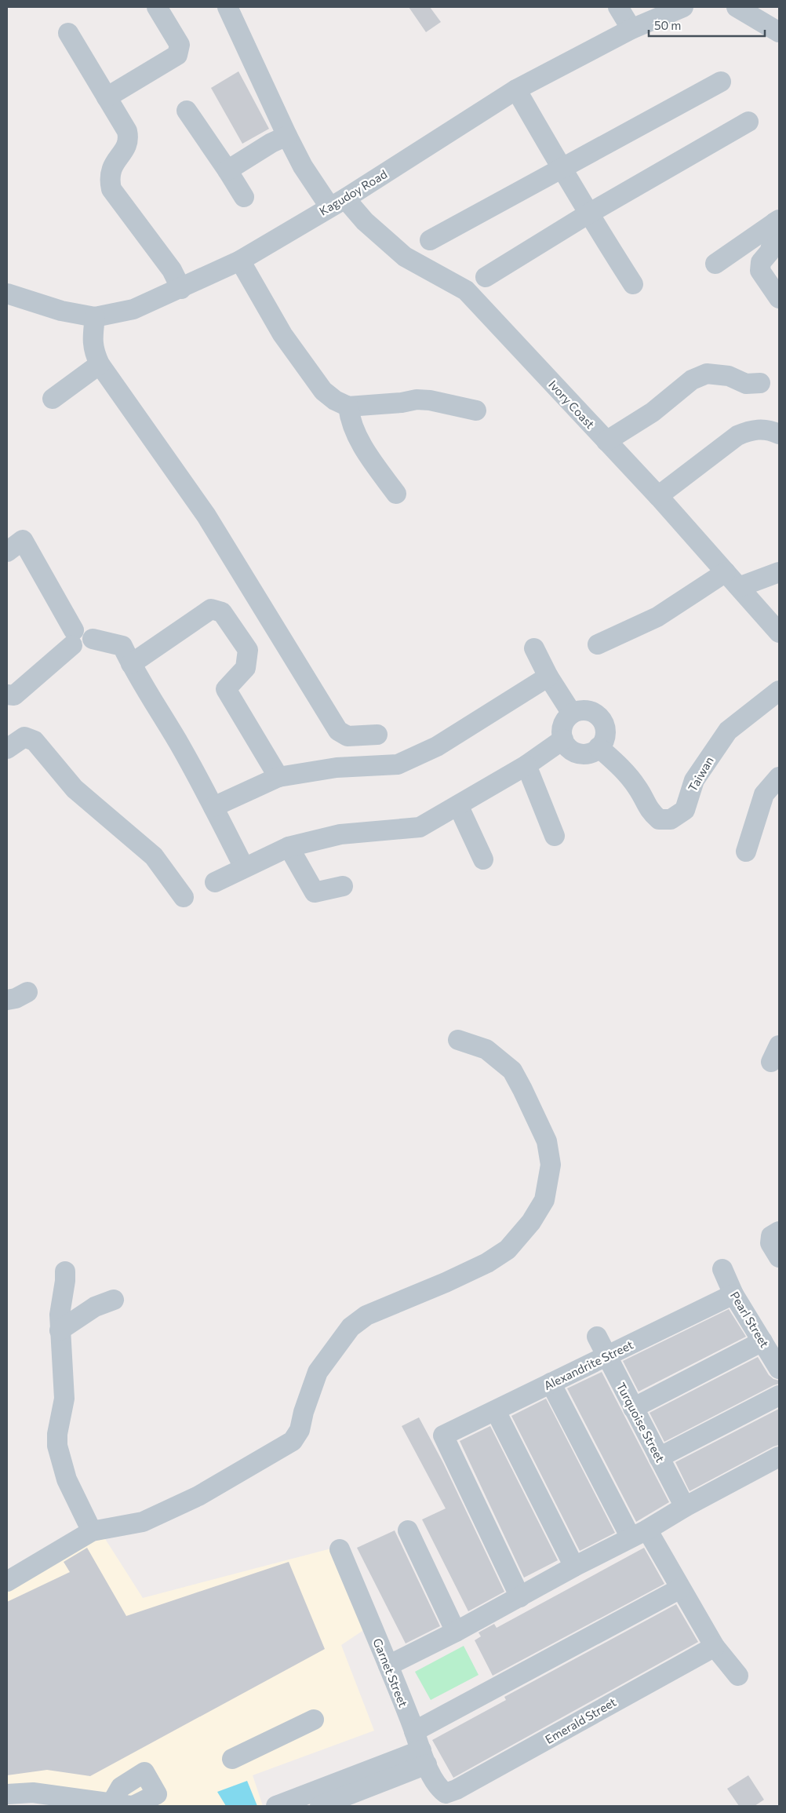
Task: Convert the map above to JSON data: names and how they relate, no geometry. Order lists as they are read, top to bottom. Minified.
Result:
{"streets":{"street":["Kagudoy Road","Ivory Coast","Taiwan","Pearl Street","Alexandrite Street","Turquoise Street","Garnet Street","Emerald Street"]},"crossings":[["Kagudoy Road","Ivory Coast"],["Pearl Street","Alexandrite Street"],["Alexandrite Street","Turquoise Street"],["Garnet Street","Emerald Street"]],"scale_bar":"50 m"}
